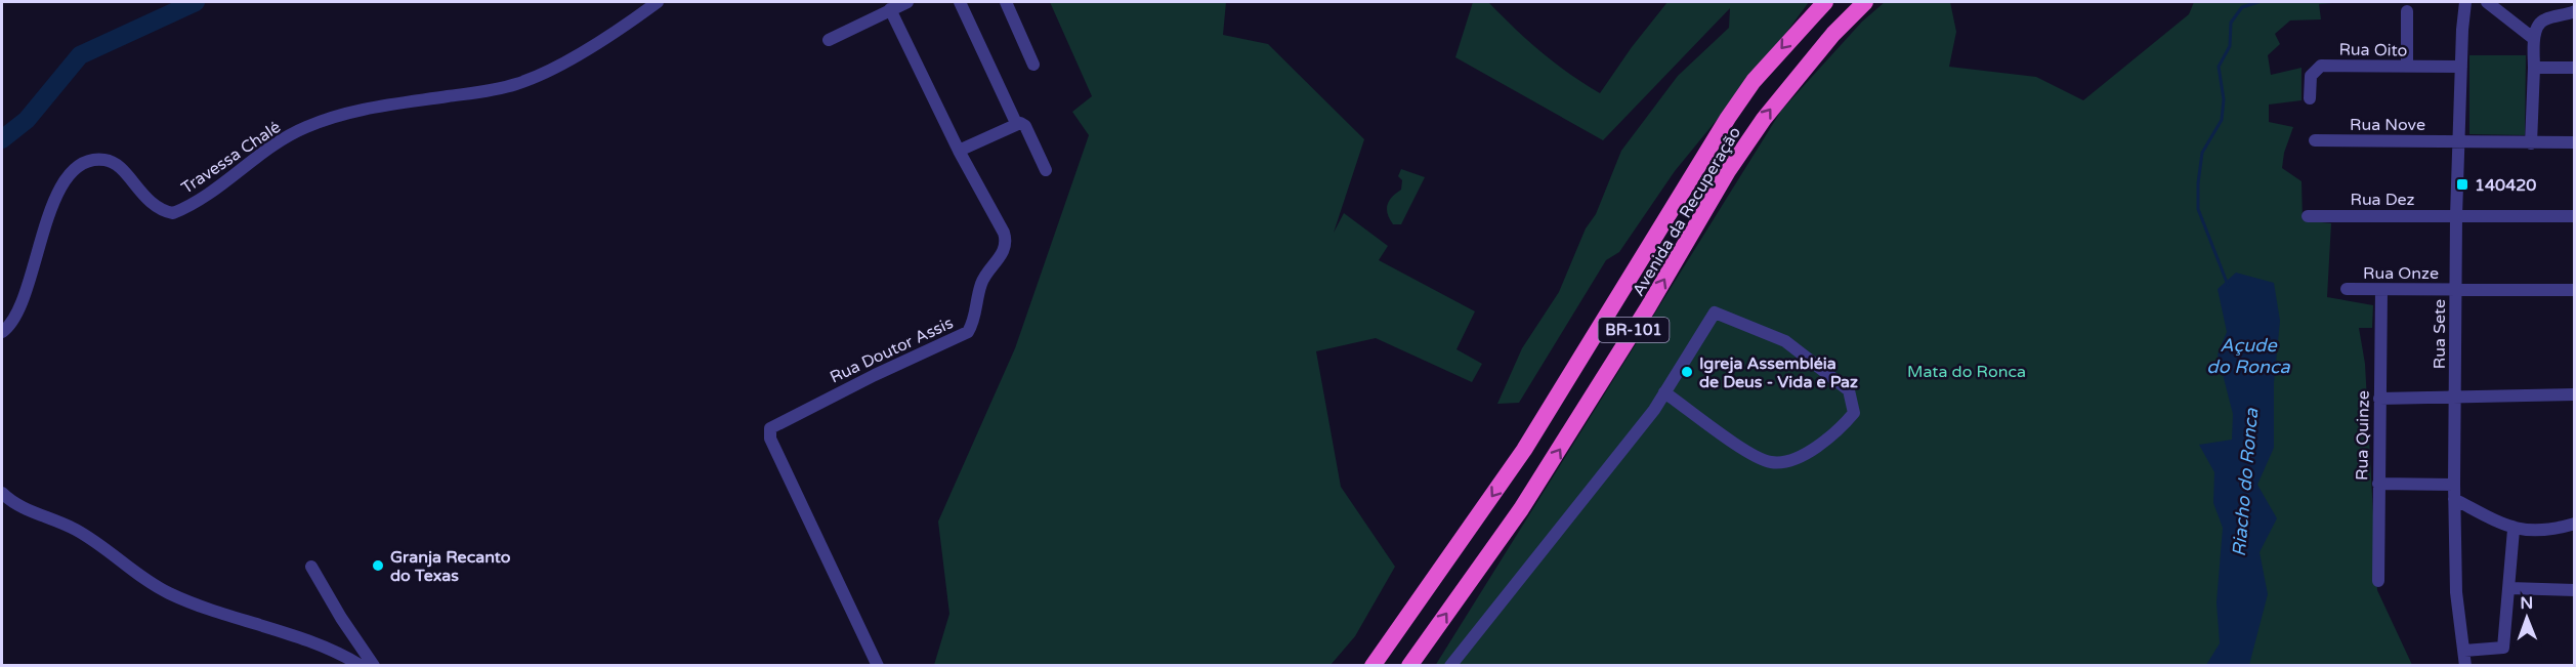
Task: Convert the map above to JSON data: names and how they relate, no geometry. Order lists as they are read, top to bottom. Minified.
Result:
{"streets":{"highway":["Avenida da Recuperação","BR-101"],"street":["Rua Oito","Rua Nove","Travessa Chalé","Rua Dez","Rua Onze","Rua Sete","Rua Doutor Assis","Rua Quinze"]},"crossings":[["Rua Oito","Rua Sete"],["Rua Nove","Rua Sete"],["Rua Dez","Rua Sete"],["Rua Onze","Rua Sete"],["Rua Onze","Rua Quinze"]],"water":["Açude do Ronca","Riacho do Ronca"],"parks":["Mata do Ronca"],"places":{"transit":["140420"],"other":["Igreja Assembléia de Deus - Vida e Paz","Granja Recanto do Texas"]},"north":"top"}
